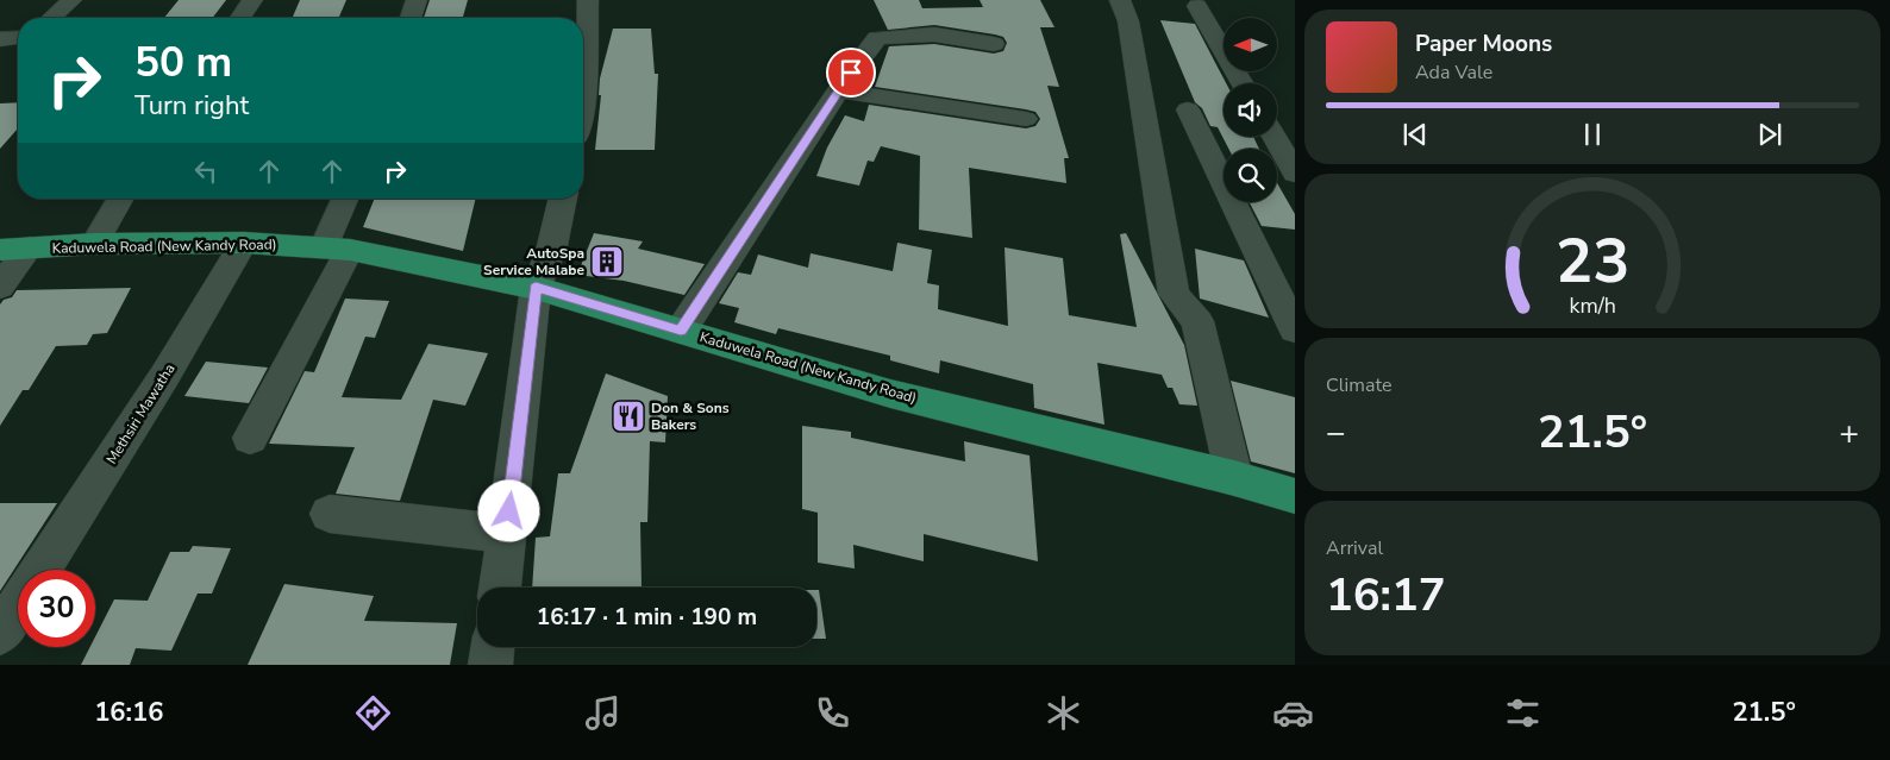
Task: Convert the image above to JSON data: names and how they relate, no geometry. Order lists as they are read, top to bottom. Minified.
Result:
{"streets":{"main road":["Kaduwela Road (New Kandy Road)"],"street":["Methsiri Mawatha"]},"crossings":[["Kaduwela Road (New Kandy Road)","Methsiri Mawatha"]],"places":{"building":["AutoSpa Service Malabe"],"restaurant":["Don & Sons Bakers"]},"north":"left","page":{"turn":["50 m","Turn right"],"song":["Paper Moons","Ada Vale"],"tile":["Climate",["Arrival","16:17"]],"heat":["−","21.5°","+"],"limit":"30","trip":"16:17 · 1 min · 190 m","tabs":["16:16","21.5°"],"gauge":["23","km/h"]}}
